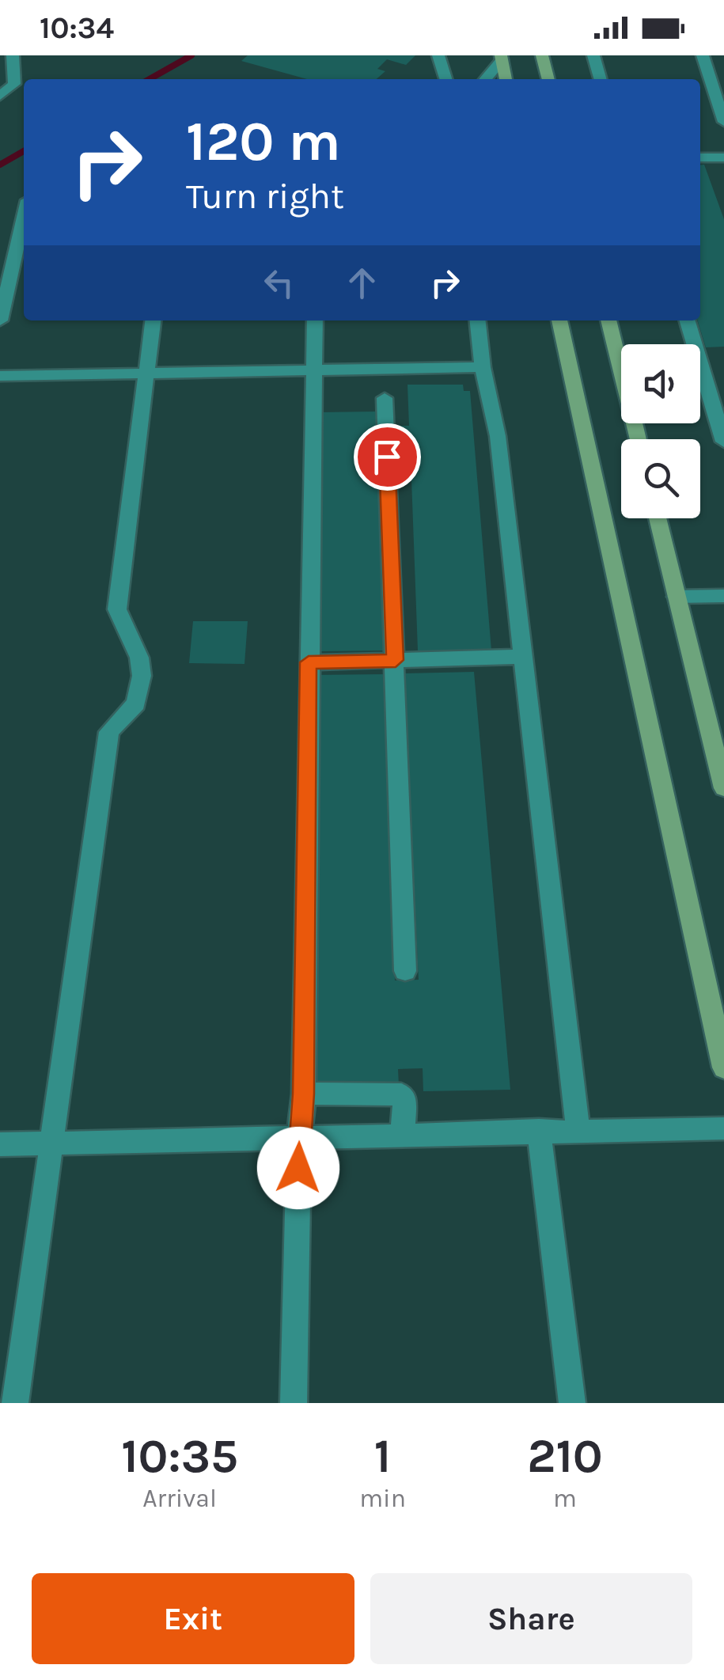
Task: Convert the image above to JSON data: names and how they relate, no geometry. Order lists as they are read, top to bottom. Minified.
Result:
{"page":{"status":"10:34","turn":["120 m","Turn right"],"eta":["10:35","Arrival","1","min","210","m"],"buttons":["Exit","Share"]}}
